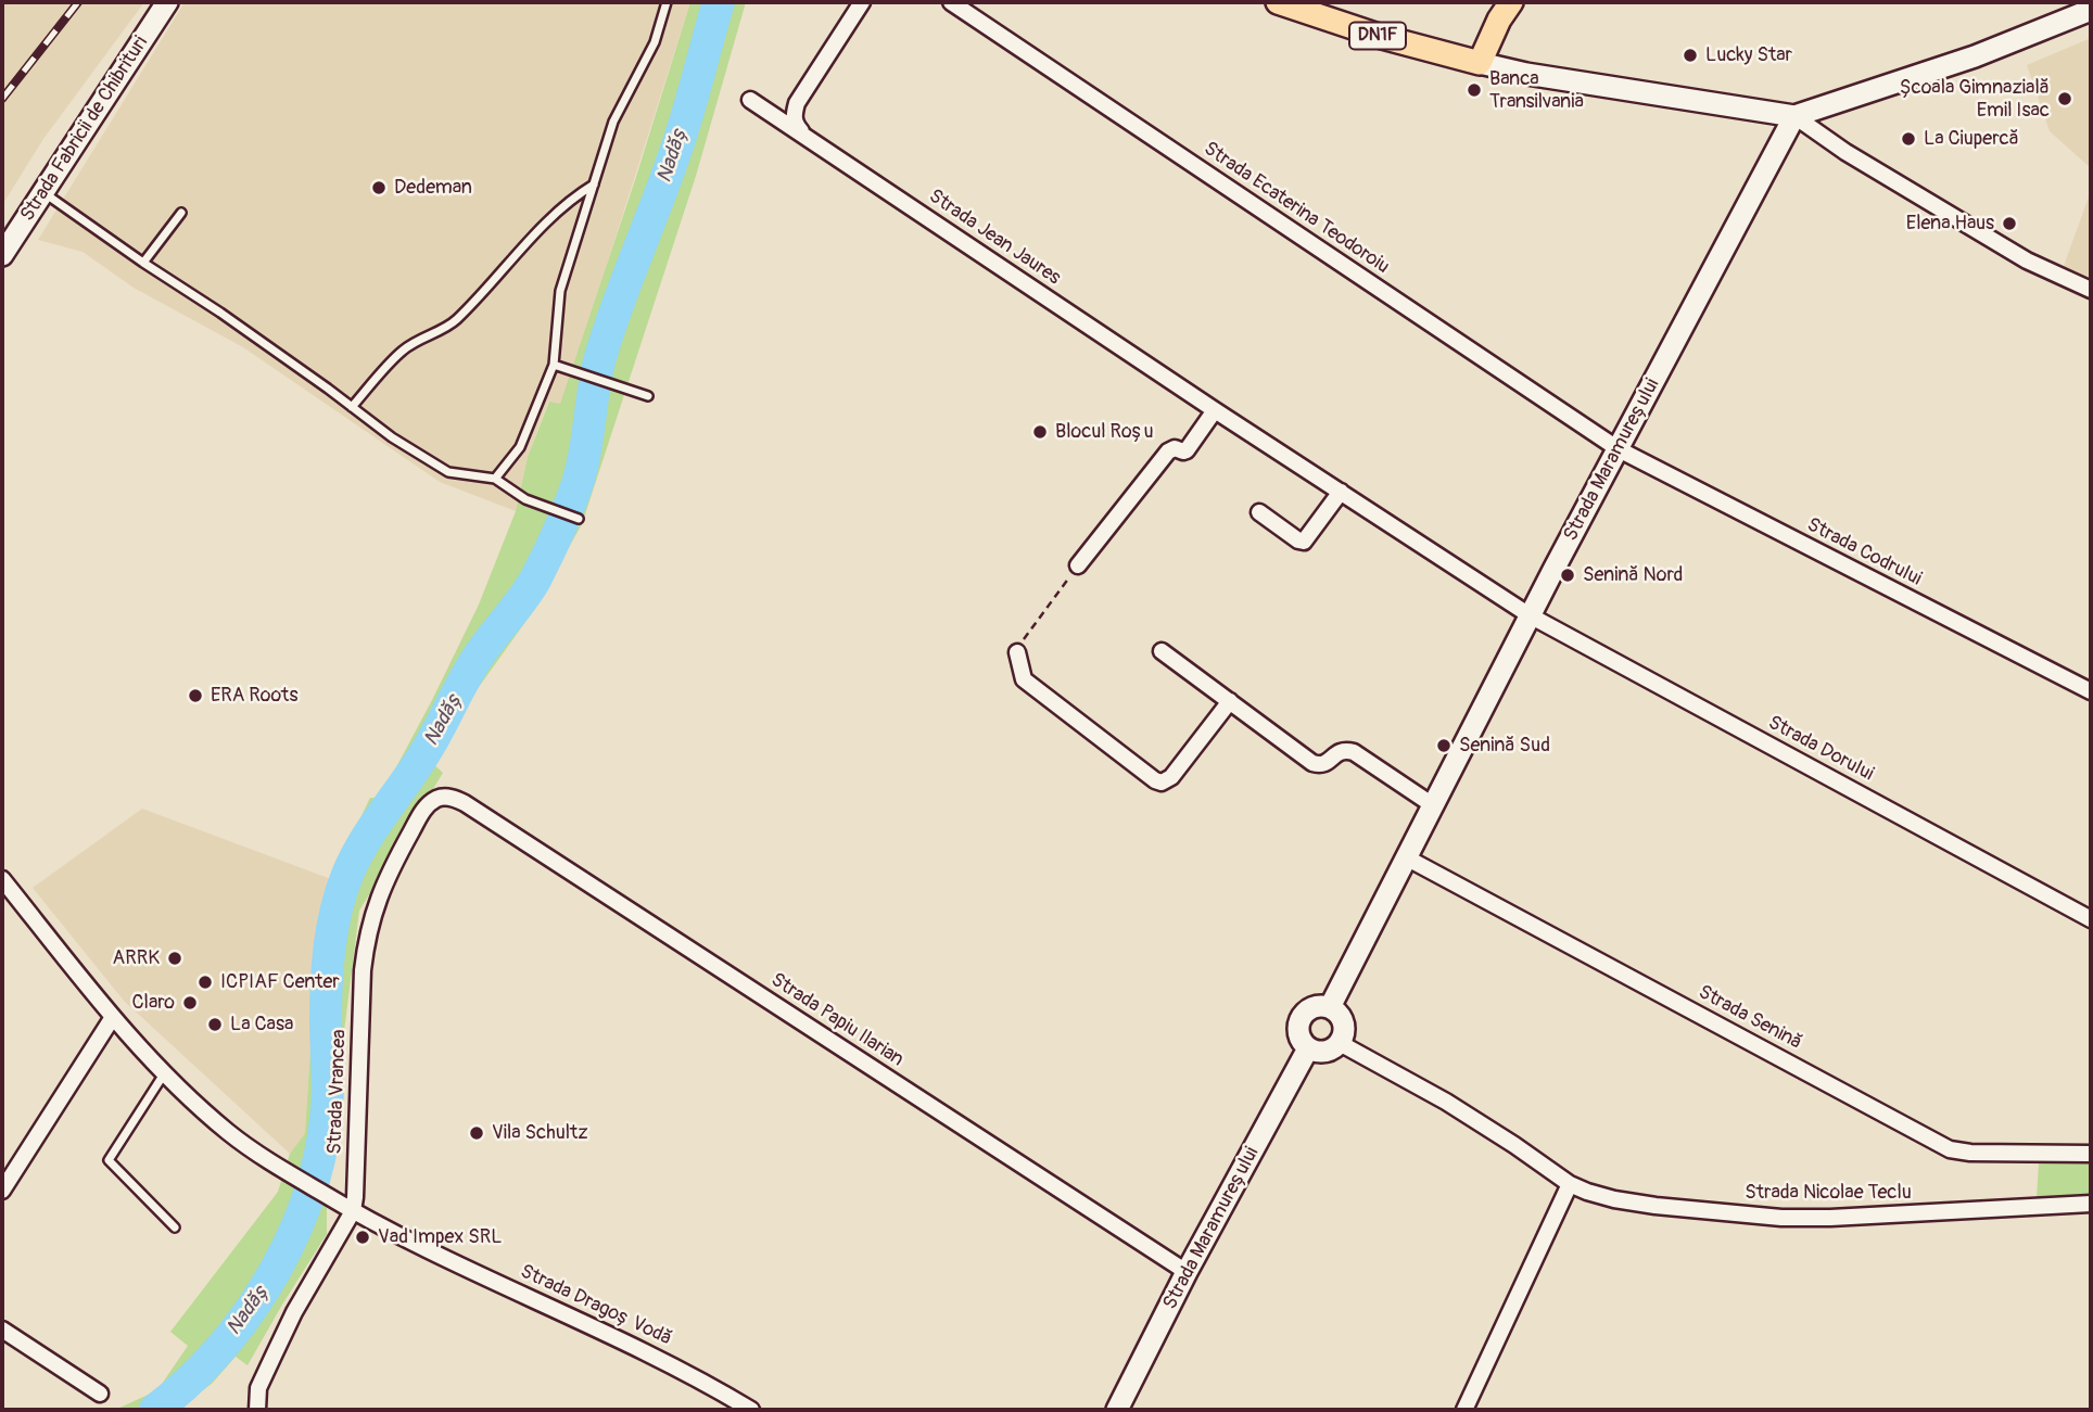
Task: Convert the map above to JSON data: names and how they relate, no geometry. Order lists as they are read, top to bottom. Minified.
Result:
{"streets":{"main road":["DN1F","Strada Fabricii de Chibrituri","Strada Maramureșului"],"street":["Strada Ecaterina Teodoroiu","Strada Jean Jaures","Strada Codrului","Strada Dorului","Strada Senină","Strada Papiu Ilarian","Strada Vrancea","Strada Nicolae Teclu","Strada Dragoș Vodă"]},"crossings":[["Strada Ecaterina Teodoroiu","Strada Maramureșului"],["Strada Ecaterina Teodoroiu","Strada Codrului"],["Strada Jean Jaures","Strada Maramureșului"],["Strada Jean Jaures","Strada Dorului"],["Strada Maramureșului","Strada Codrului"],["Strada Maramureșului","Strada Dorului"],["Strada Maramureșului","Strada Senină"],["Strada Maramureșului","Strada Papiu Ilarian"],["Strada Maramureșului","Strada Nicolae Teclu"],["Strada Papiu Ilarian","Strada Vrancea"],["Strada Vrancea","Strada Dragoș Vodă"]],"water":["Nadăș"],"places":["Lucky Star","Banca Transilvania","Școala Gimnazială Emil Isac","La Ciupercă","Dedeman","Elena Haus","Blocul Roșu","Senină Nord","ERA Roots","Senină Sud","ARRK","ICPIAF Center","Claro","La Casa","Vila Schultz","Vad Impex SRL"]}
